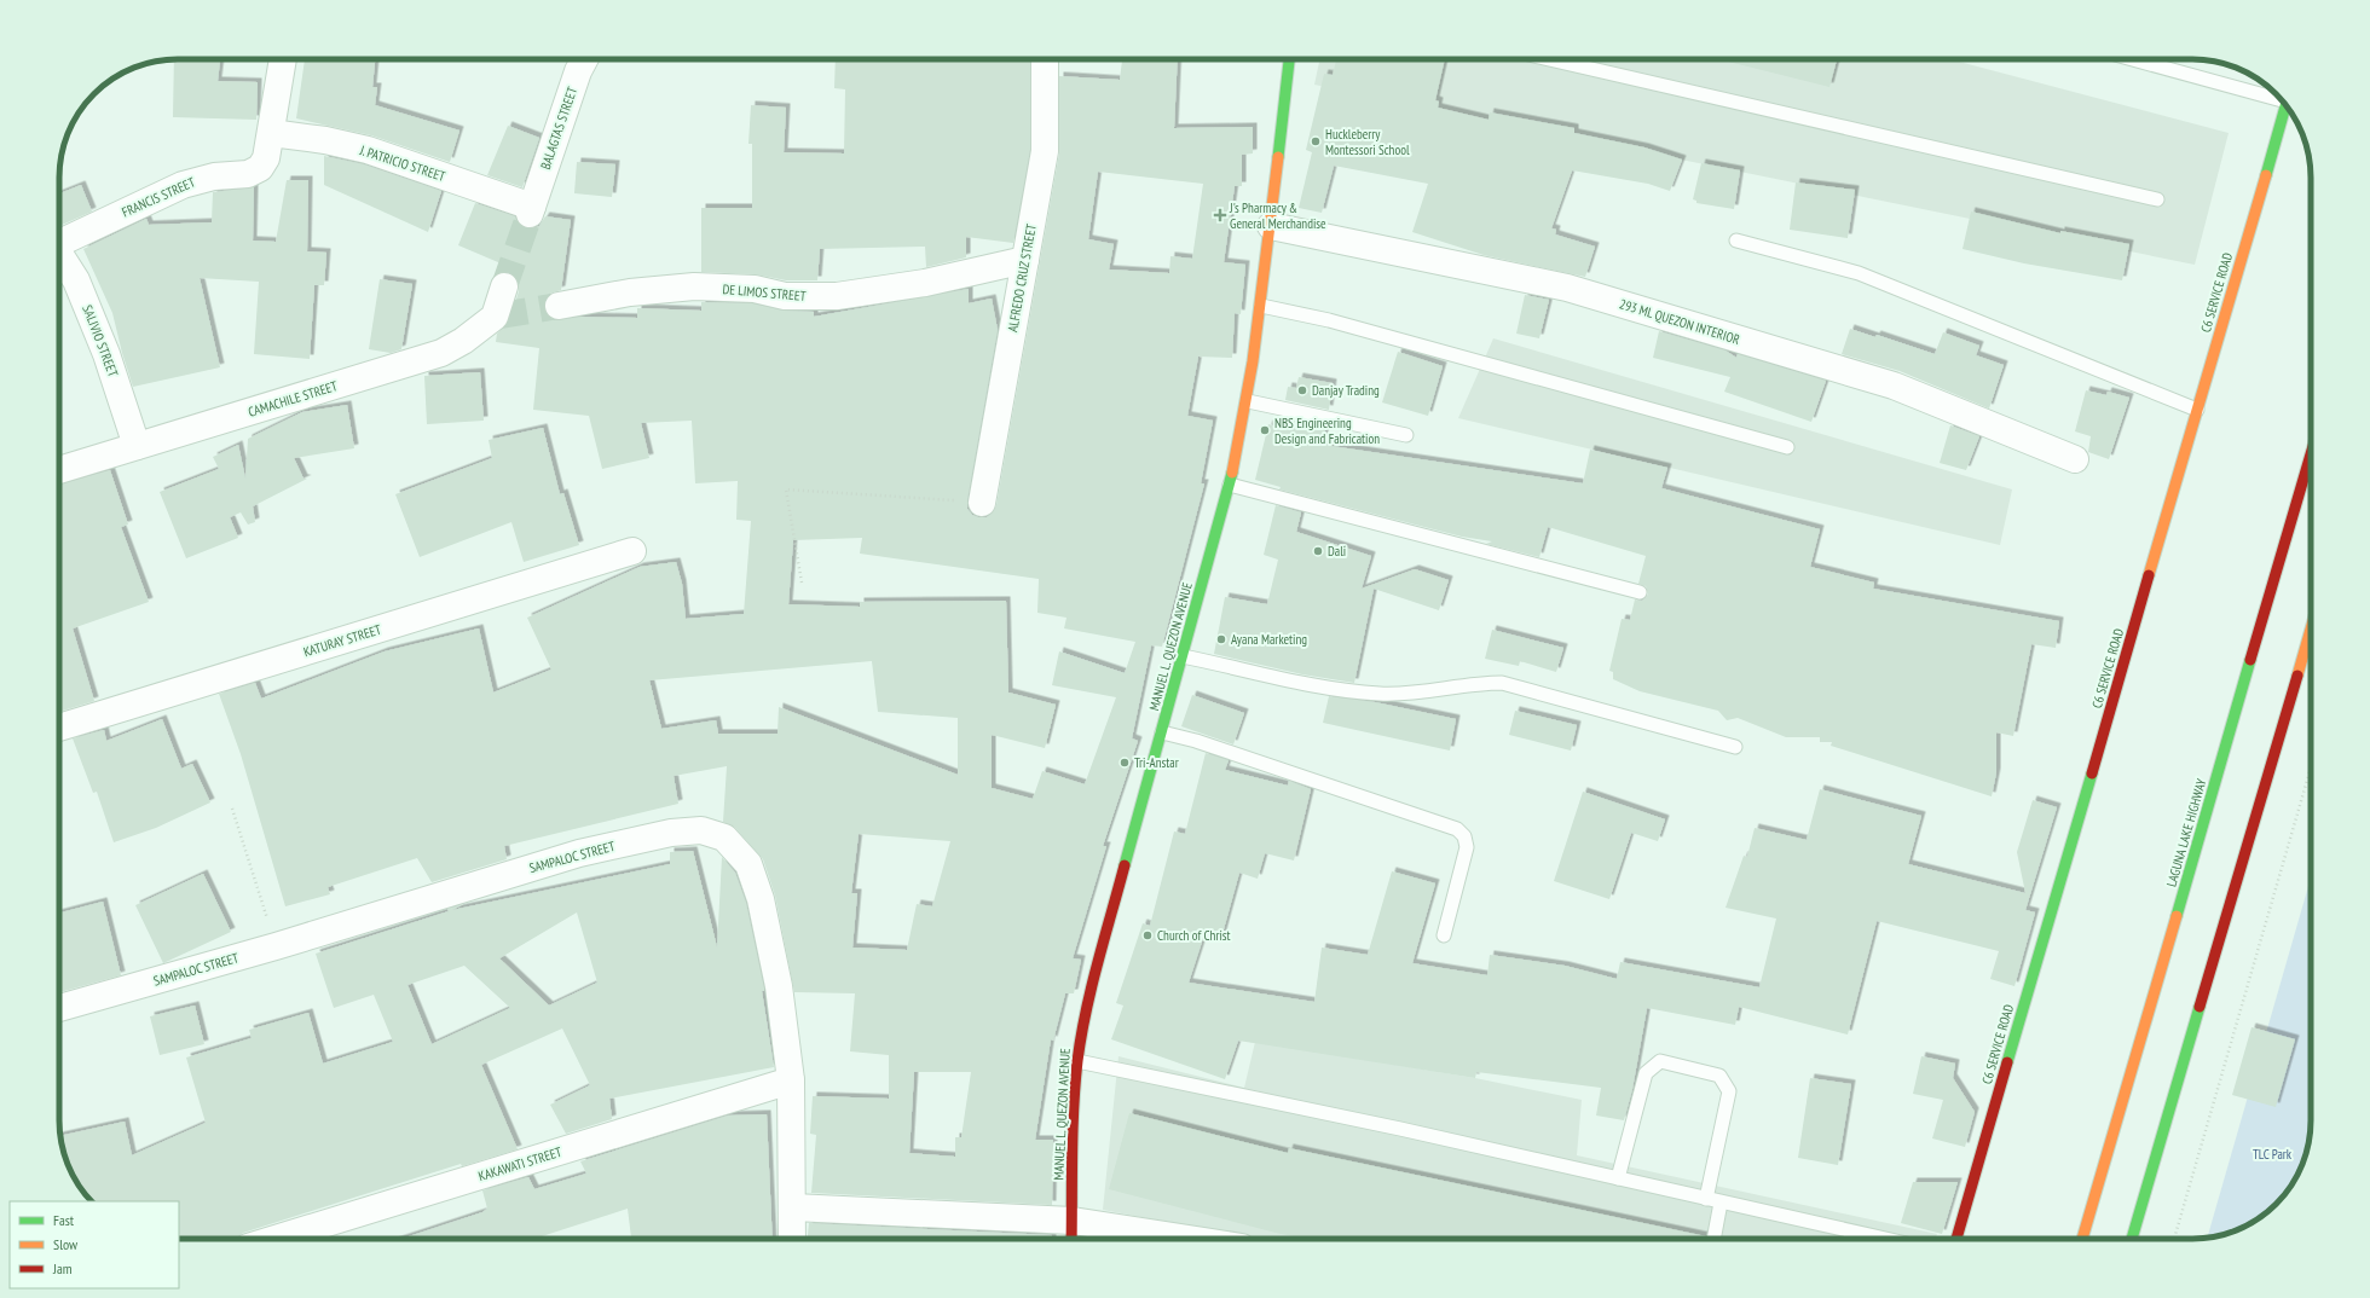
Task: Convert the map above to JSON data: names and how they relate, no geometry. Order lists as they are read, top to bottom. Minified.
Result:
{"streets":{"main road":["C6 SERVICE ROAD","MANUEL L. QUEZON AVENUE","LAGUNA LAKE HIGHWAY"],"street":["BALAGTAS STREET","J. PATRICIO STREET","FRANCIS STREET","ALFREDO CRUZ STREET","DE LIMOS STREET","293 ML QUEZON INTERIOR","SALIVIO STREET","CAMACHILE STREET","KATURAY STREET","SAMPALOC STREET","KAKAWATI STREET"]},"crossings":[["BALAGTAS STREET","J. PATRICIO STREET"],["J. PATRICIO STREET","FRANCIS STREET"],["ALFREDO CRUZ STREET","DE LIMOS STREET"],["293 ML QUEZON INTERIOR","MANUEL L. QUEZON AVENUE"],["SALIVIO STREET","CAMACHILE STREET"],["SAMPALOC STREET","KAKAWATI STREET"]],"parks":["TLC Park"],"places":{"other":["Huckleberry Montessori School","Danjay Trading","NBS Engineering Design and Fabrication","Dali","Ayana Marketing","Tri-Anstar","Church of Christ"],"health":["J's Pharmacy & General Merchandise"]},"legend":["Fast","Slow","Jam"]}
